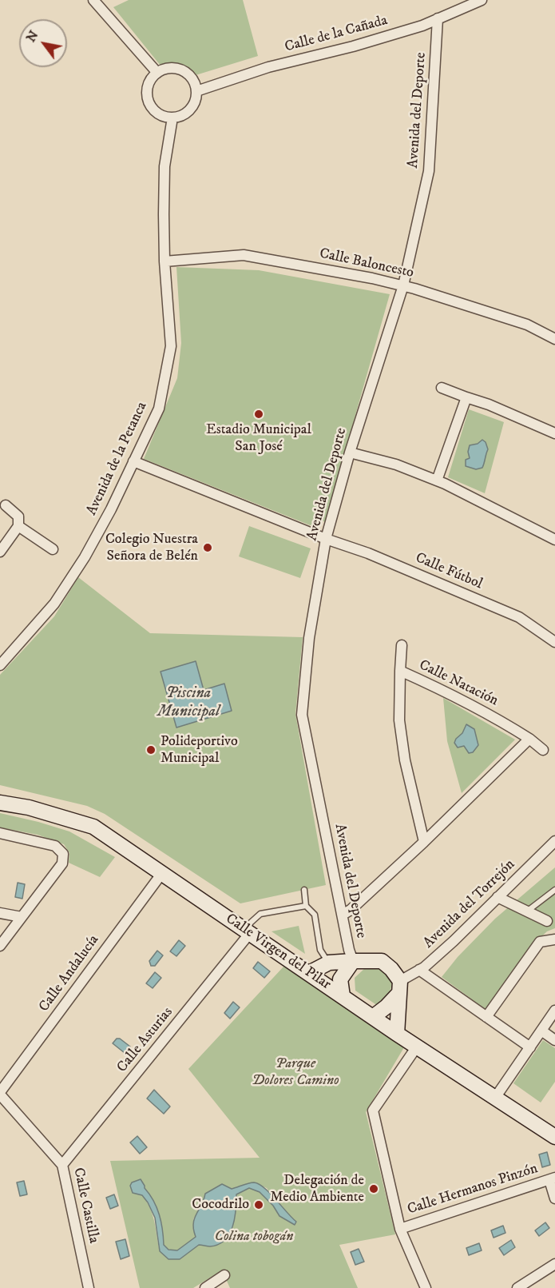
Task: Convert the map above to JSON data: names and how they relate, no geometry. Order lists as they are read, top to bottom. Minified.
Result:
{"streets":{"main road":["Calle Virgen del Pilar"],"street":["Calle de la Cañada","Avenida del Deporte","Calle Baloncesto","Avenida de la Petanca","Calle Fútbol","Calle Natación","Avenida del Torrejón","Calle Andalucía","Calle Asturias","Calle Hermanos Pinzón","Calle Castilla"]},"crossings":[["Calle de la Cañada","Avenida del Deporte"],["Calle de la Cañada","Avenida de la Petanca"],["Avenida del Deporte","Calle Baloncesto"],["Avenida del Deporte","Calle Fútbol"],["Avenida del Deporte","Avenida del Torrejón"],["Avenida del Deporte","Calle Virgen del Pilar"],["Calle Baloncesto","Avenida de la Petanca"],["Avenida de la Petanca","Calle Fútbol"],["Avenida del Torrejón","Calle Virgen del Pilar"],["Calle Virgen del Pilar","Calle Andalucía"],["Calle Virgen del Pilar","Calle Asturias"],["Calle Andalucía","Calle Castilla"],["Calle Asturias","Calle Castilla"]],"water":["Piscina Municipal"],"parks":["Parque Dolores Camino","Colina tobogán"],"places":["Estadio Municipal San José","Colegio Nuestra Señora de Belén","Polideportivo Municipal","Delegación de Medio Ambiente","Cocodrilo"],"north":"top left"}
